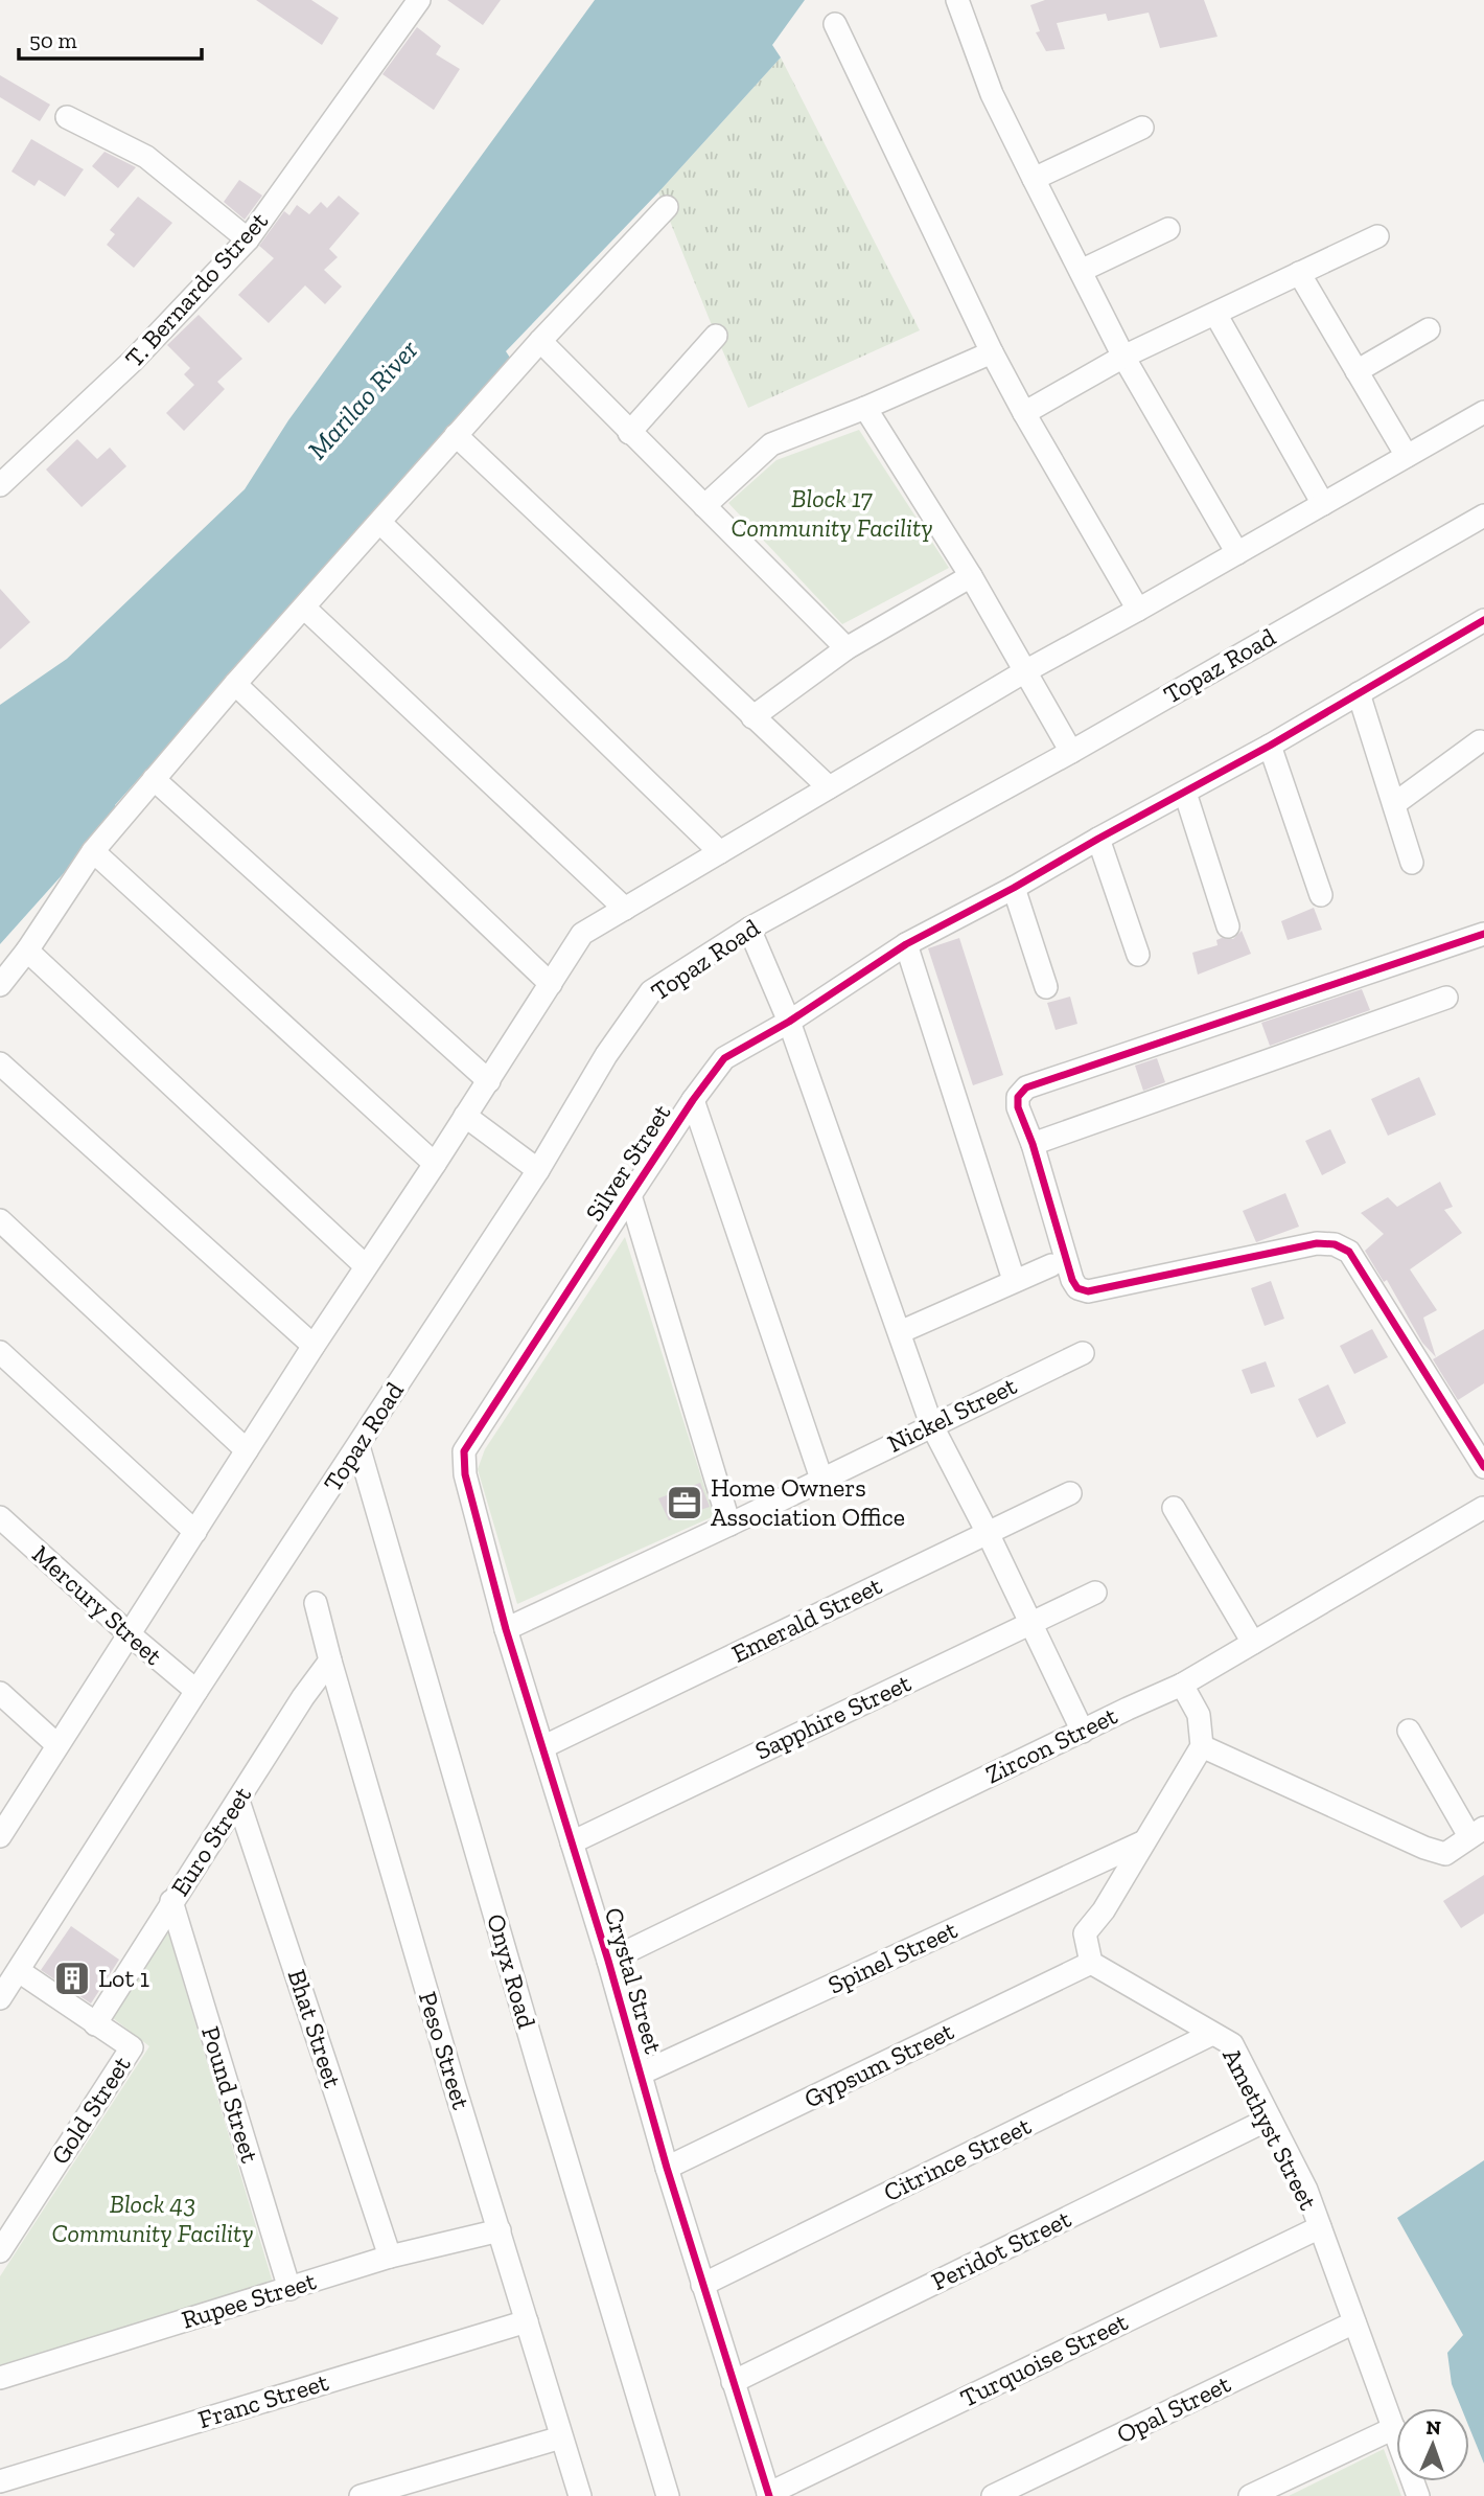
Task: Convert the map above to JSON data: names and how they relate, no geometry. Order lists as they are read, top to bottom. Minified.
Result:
{"streets":{"street":["T. Bernardo Street","Topaz Road","Silver Street","Nickel Street","Mercury Street","Emerald Street","Sapphire Street","Zircon Street","Euro Street","Spinel Street","Onyx Road","Crystal Street","Bhat Street","Peso Street","Gypsum Street","Pound Street","Gold Street","Amethyst Street","Citrince Street","Peridot Street","Rupee Street","Turquoise Street","Franc Street","Opal Street"]},"crossings":[["Topaz Road","Mercury Street"],["Topaz Road","Onyx Road"],["Silver Street","Crystal Street"],["Nickel Street","Crystal Street"],["Emerald Street","Crystal Street"],["Sapphire Street","Crystal Street"],["Zircon Street","Crystal Street"],["Euro Street","Bhat Street"],["Euro Street","Peso Street"],["Euro Street","Pound Street"],["Euro Street","Gold Street"],["Spinel Street","Crystal Street"],["Crystal Street","Gypsum Street"],["Crystal Street","Citrince Street"],["Crystal Street","Peridot Street"],["Crystal Street","Turquoise Street"],["Bhat Street","Rupee Street"],["Peso Street","Rupee Street"],["Peso Street","Franc Street"],["Gypsum Street","Amethyst Street"],["Pound Street","Rupee Street"],["Amethyst Street","Citrince Street"],["Amethyst Street","Peridot Street"],["Amethyst Street","Turquoise Street"],["Amethyst Street","Opal Street"]],"water":["Marilao River"],"parks":["Block 17 Community Facility","Block 43 Community Facility"],"places":{"office":["Home Owners Association Office"],"building":["Lot 1"]},"scale_bar":"50 m","north":"top"}
